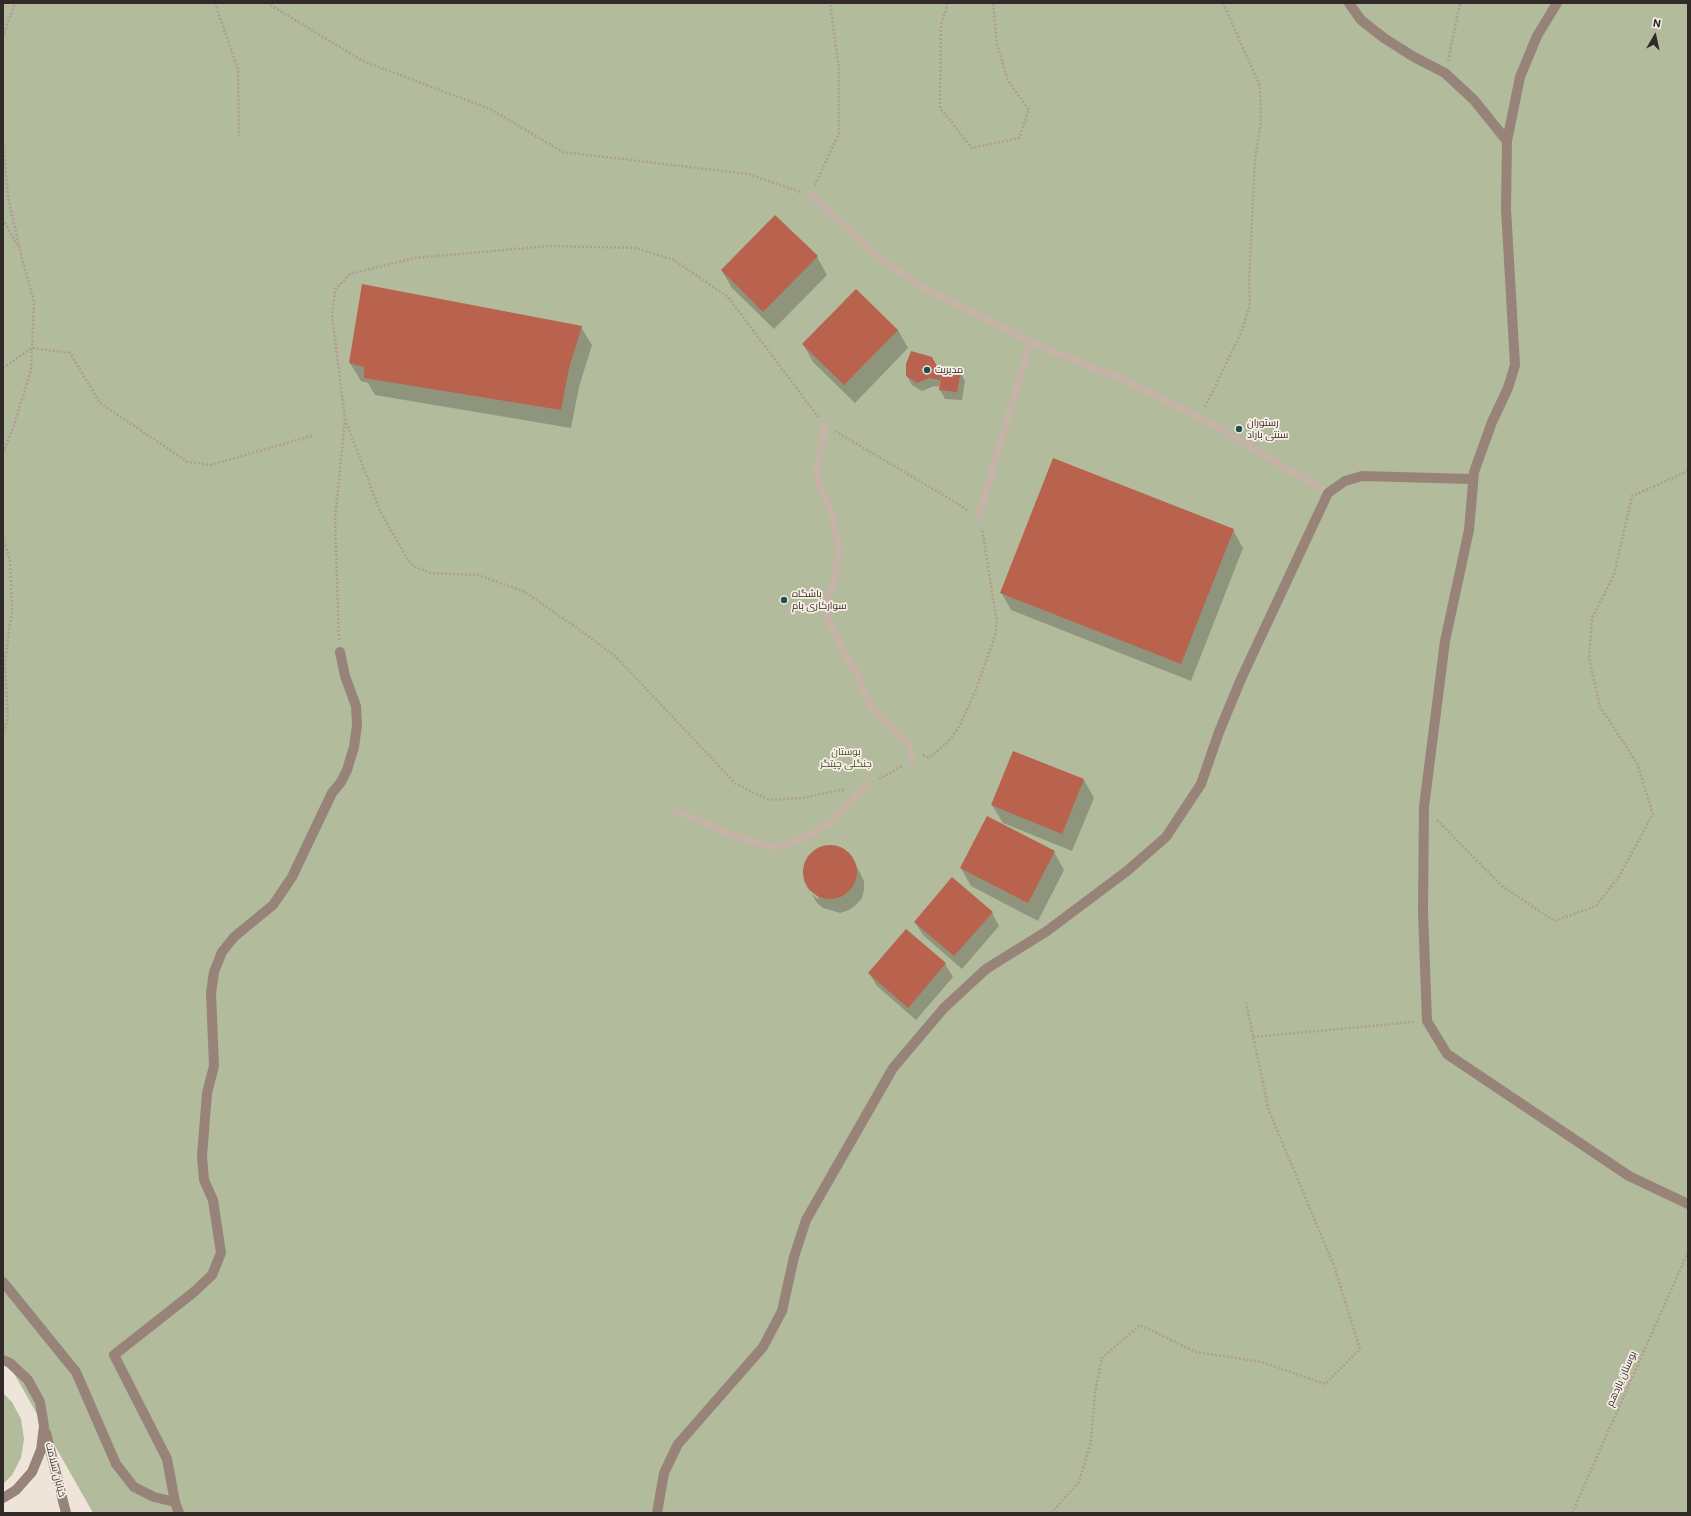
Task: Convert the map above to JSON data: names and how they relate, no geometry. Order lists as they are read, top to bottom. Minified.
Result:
{"streets":{"street":["خیابان سلامت"],"path":["بوستان یازدهم"]},"parks":["بوستان جنگلی چیتگر"],"places":["مدیریت","رستوران سنتی باراد","باشگاه سوارکاری بام"],"north":"top"}
